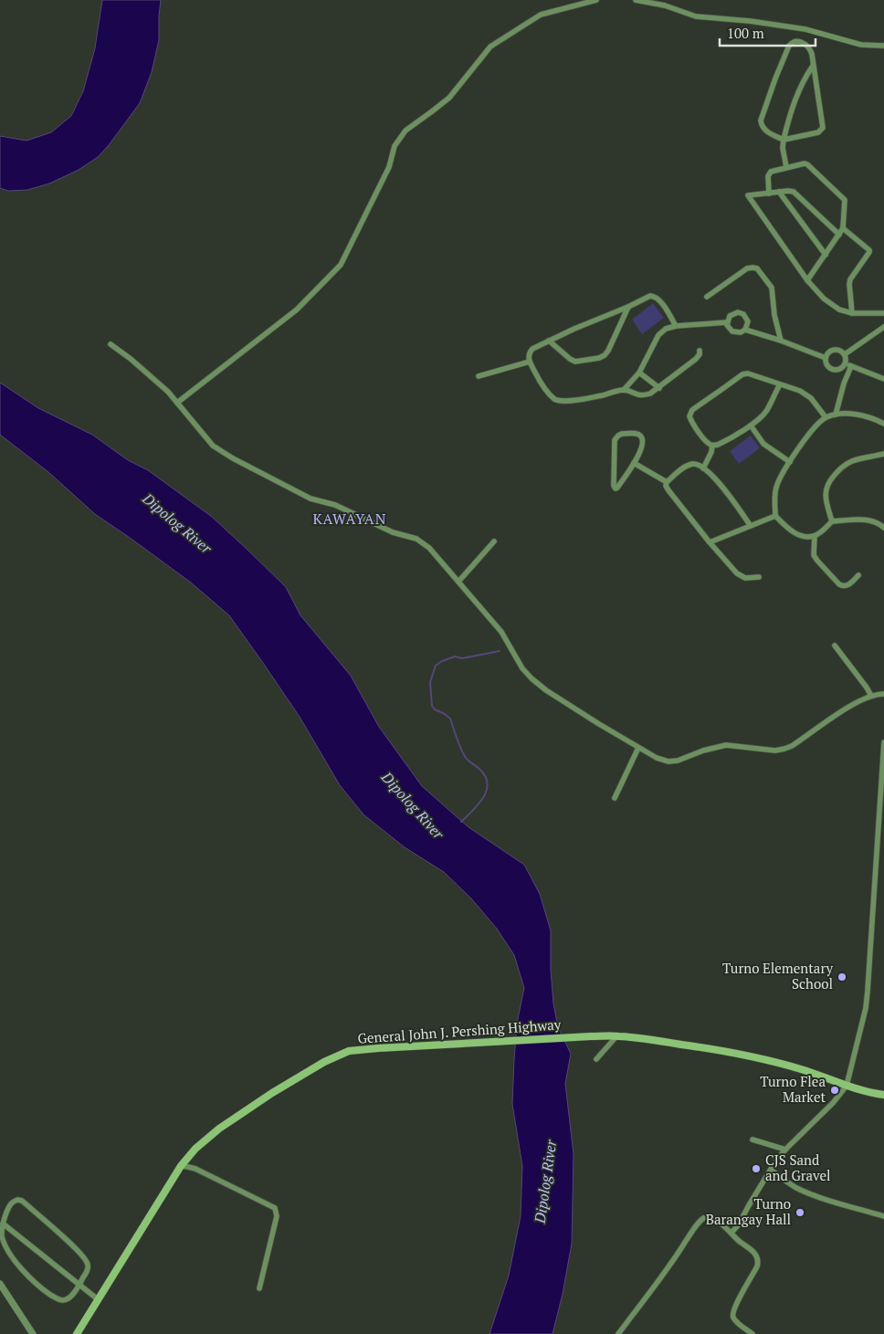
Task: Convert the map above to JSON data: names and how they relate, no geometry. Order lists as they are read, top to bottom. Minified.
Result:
{"streets":{"main road":["General John J. Pershing Highway"]},"districts":["KAWAYAN"],"water":["Dipolog River"],"places":["Turno Elementary School","Turno Flea Market","CJS Sand and Gravel","Turno Barangay Hall"],"scale_bar":"100 m"}
